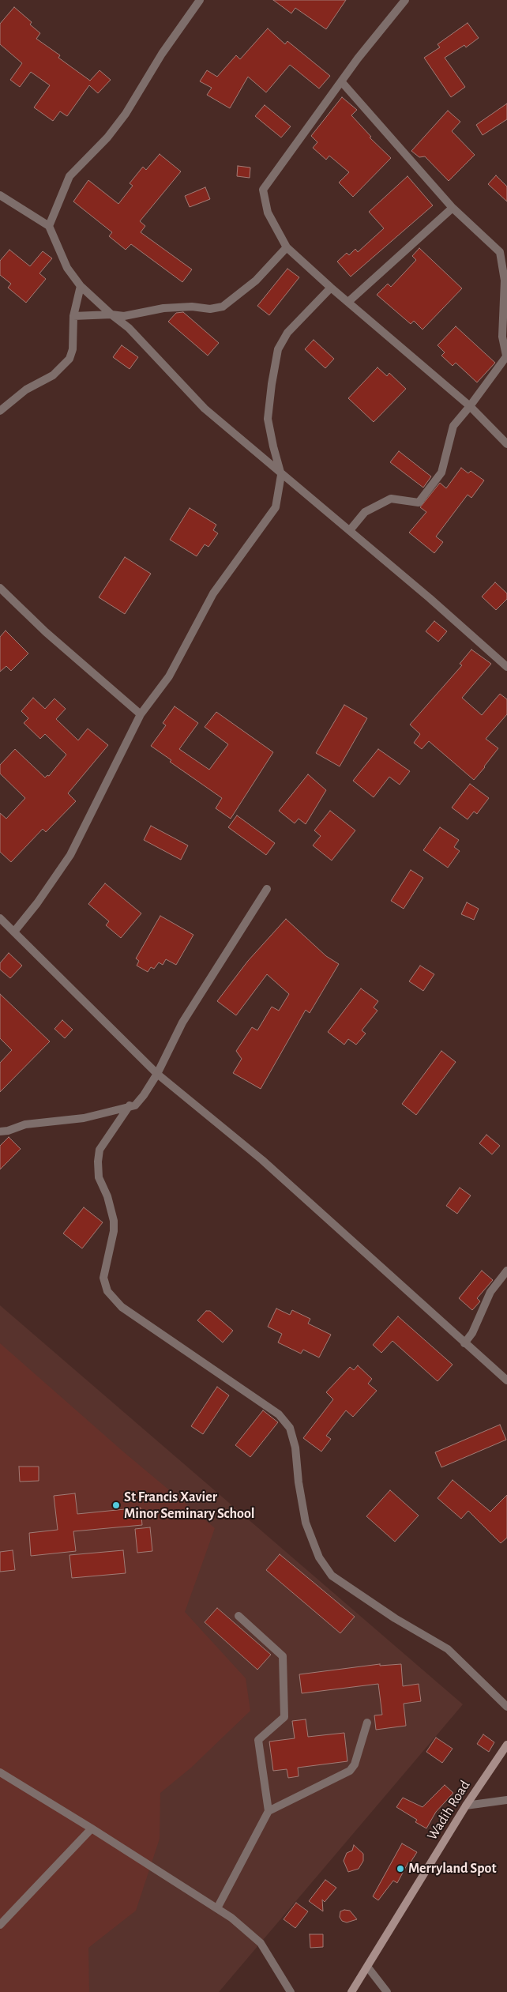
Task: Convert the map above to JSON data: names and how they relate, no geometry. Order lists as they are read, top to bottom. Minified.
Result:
{"streets":{"street":["Wadih Road"]},"places":["St Francis Xavier Minor Seminary School","Merryland Spot"]}
